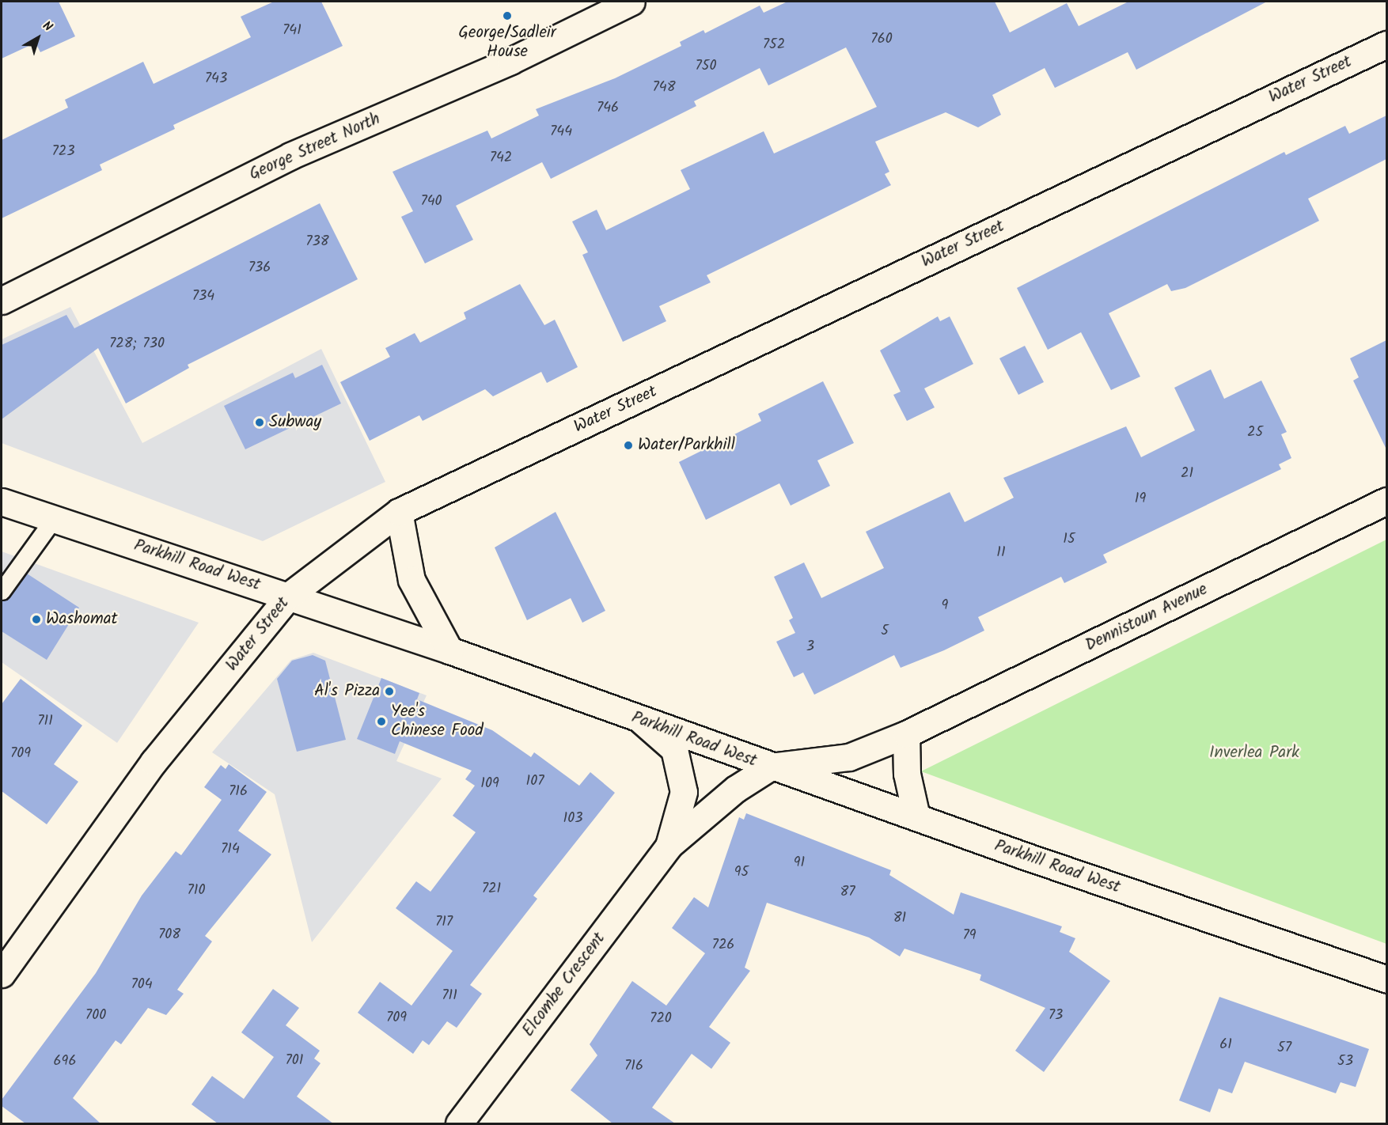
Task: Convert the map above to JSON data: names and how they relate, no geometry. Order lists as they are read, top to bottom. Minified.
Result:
{"streets":{"main road":["Water Street","George Street North","Parkhill Road West","Dennistoun Avenue","Elcombe Crescent"]},"crossings":[["Water Street","Parkhill Road West"],["Parkhill Road West","Dennistoun Avenue"],["Parkhill Road West","Elcombe Crescent"],["Dennistoun Avenue","Elcombe Crescent"]],"parks":["Inverlea Park"],"places":["George/Sadleir House","Subway","Water/Parkhill","Washomat","Al's Pizza","Yee's Chinese Food"],"house_numbers":["741","760","752","750","743","748","746","744","723","742","740","738","736","734","728; 730","25","21","19","15","11","9","5","3","711","709","107","109","716","103","714","91","95","721","710","87","81","717","708","79","726","704","711","700","73","709","720","61","57","701","696","53","716"],"north":"top right"}
